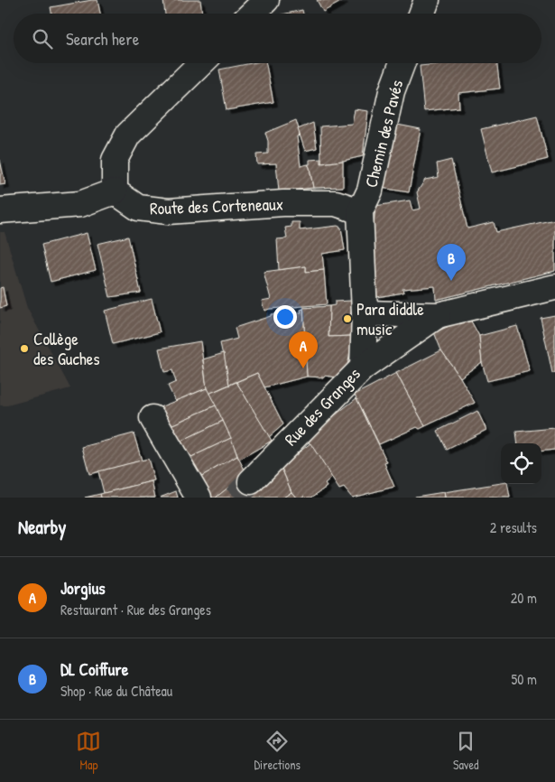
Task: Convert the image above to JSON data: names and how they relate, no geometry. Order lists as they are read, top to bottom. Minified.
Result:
{"streets":{"street":["Chemin des Pavés","Route des Corteneaux","Rue des Granges"]},"crossings":[["Chemin des Pavés","Route des Corteneaux"],["Chemin des Pavés","Rue des Granges"],["Route des Corteneaux","Rue des Granges"]],"places":["Para diddle music","Collège des Guches"],"page":{"search":"Search here","pins":["B","A"],"heading":["Nearby","2 results"],"list":[{"mark":"A","name":"Jorgius","note":"Restaurant · Rue des Granges","value":"20 m"},{"mark":"B","name":"DL Coiffure","note":"Shop · Rue du Château","value":"50 m"}],"nav":["Map","Directions","Saved"]}}
